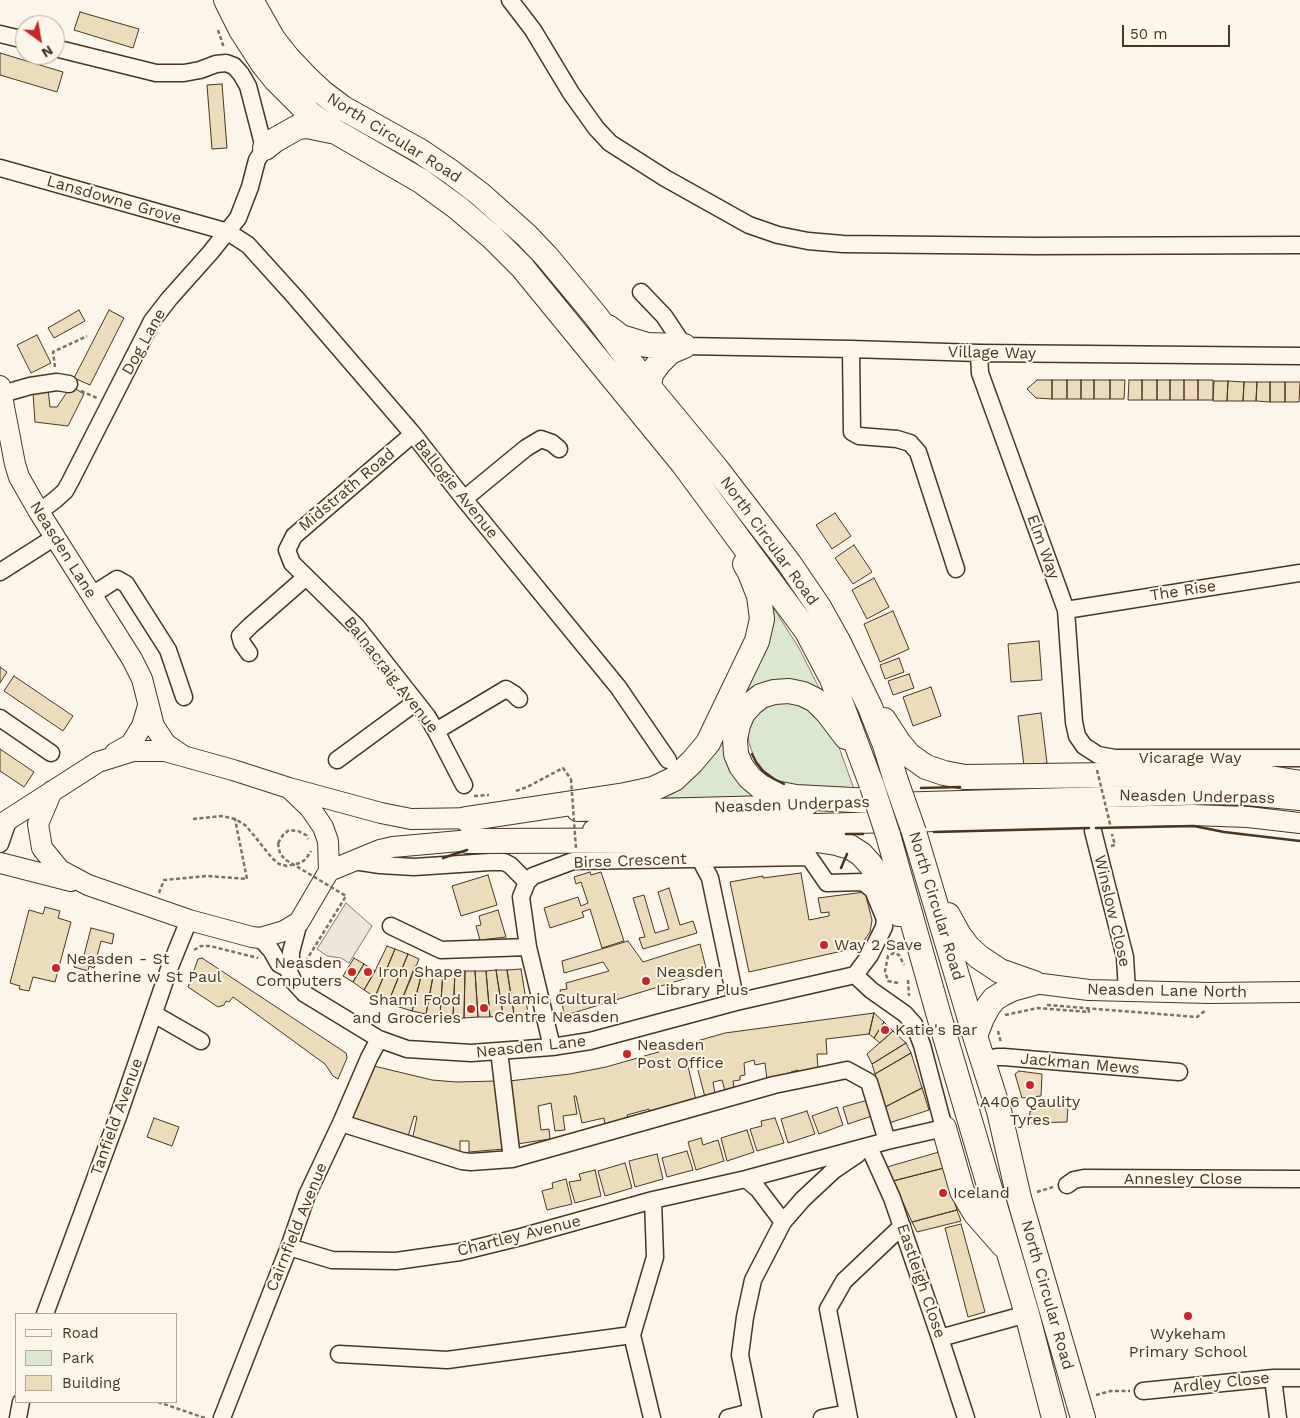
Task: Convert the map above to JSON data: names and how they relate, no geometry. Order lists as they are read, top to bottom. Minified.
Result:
{"streets":{"highway":["North Circular Road"],"main road":["Neasden Lane","Neasden Underpass","Neasden Lane North"],"street":["Lansdowne Grove","Dog Lane","Village Way","Ballogie Avenue","Midstrath Road","Elm Way","The Rise","Balnacraig Avenue","Vicarage Way","Birse Crescent","Winslow Close","Jackman Mews","Tanfield Avenue","Annesley Close","Cairnfield Avenue","Chartley Avenue","Eastleigh Close","Ardley Close"]},"crossings":[["North Circular Road","Neasden Underpass"],["North Circular Road","Jackman Mews"],["Lansdowne Grove","Dog Lane"],["Lansdowne Grove","Ballogie Avenue"],["Dog Lane","Ballogie Avenue"],["Dog Lane","Neasden Lane"],["Village Way","Elm Way"],["Ballogie Avenue","Midstrath Road"],["Midstrath Road","Balnacraig Avenue"],["Elm Way","The Rise"],["Elm Way","Vicarage Way"],["Neasden Lane","Neasden Underpass"],["Neasden Lane","Birse Crescent"],["Neasden Lane","Cairnfield Avenue"],["Winslow Close","Neasden Lane North"],["Cairnfield Avenue","Chartley Avenue"],["Chartley Avenue","Eastleigh Close"]],"places":["Way 2 Save","Neasden - St Catherine w St Paul","Neasden Computers","Iron Shape","Neasden Library Plus","Islamic Cultural Centre Neasden","Shami Food and Groceries","Katie's Bar","Neasden Post Office","A406 Qaulity Tyres","Iceland","Wykeham Primary School"],"legend":["Road","Park","Building"],"scale_bar":"50 m","north":"bottom right"}
